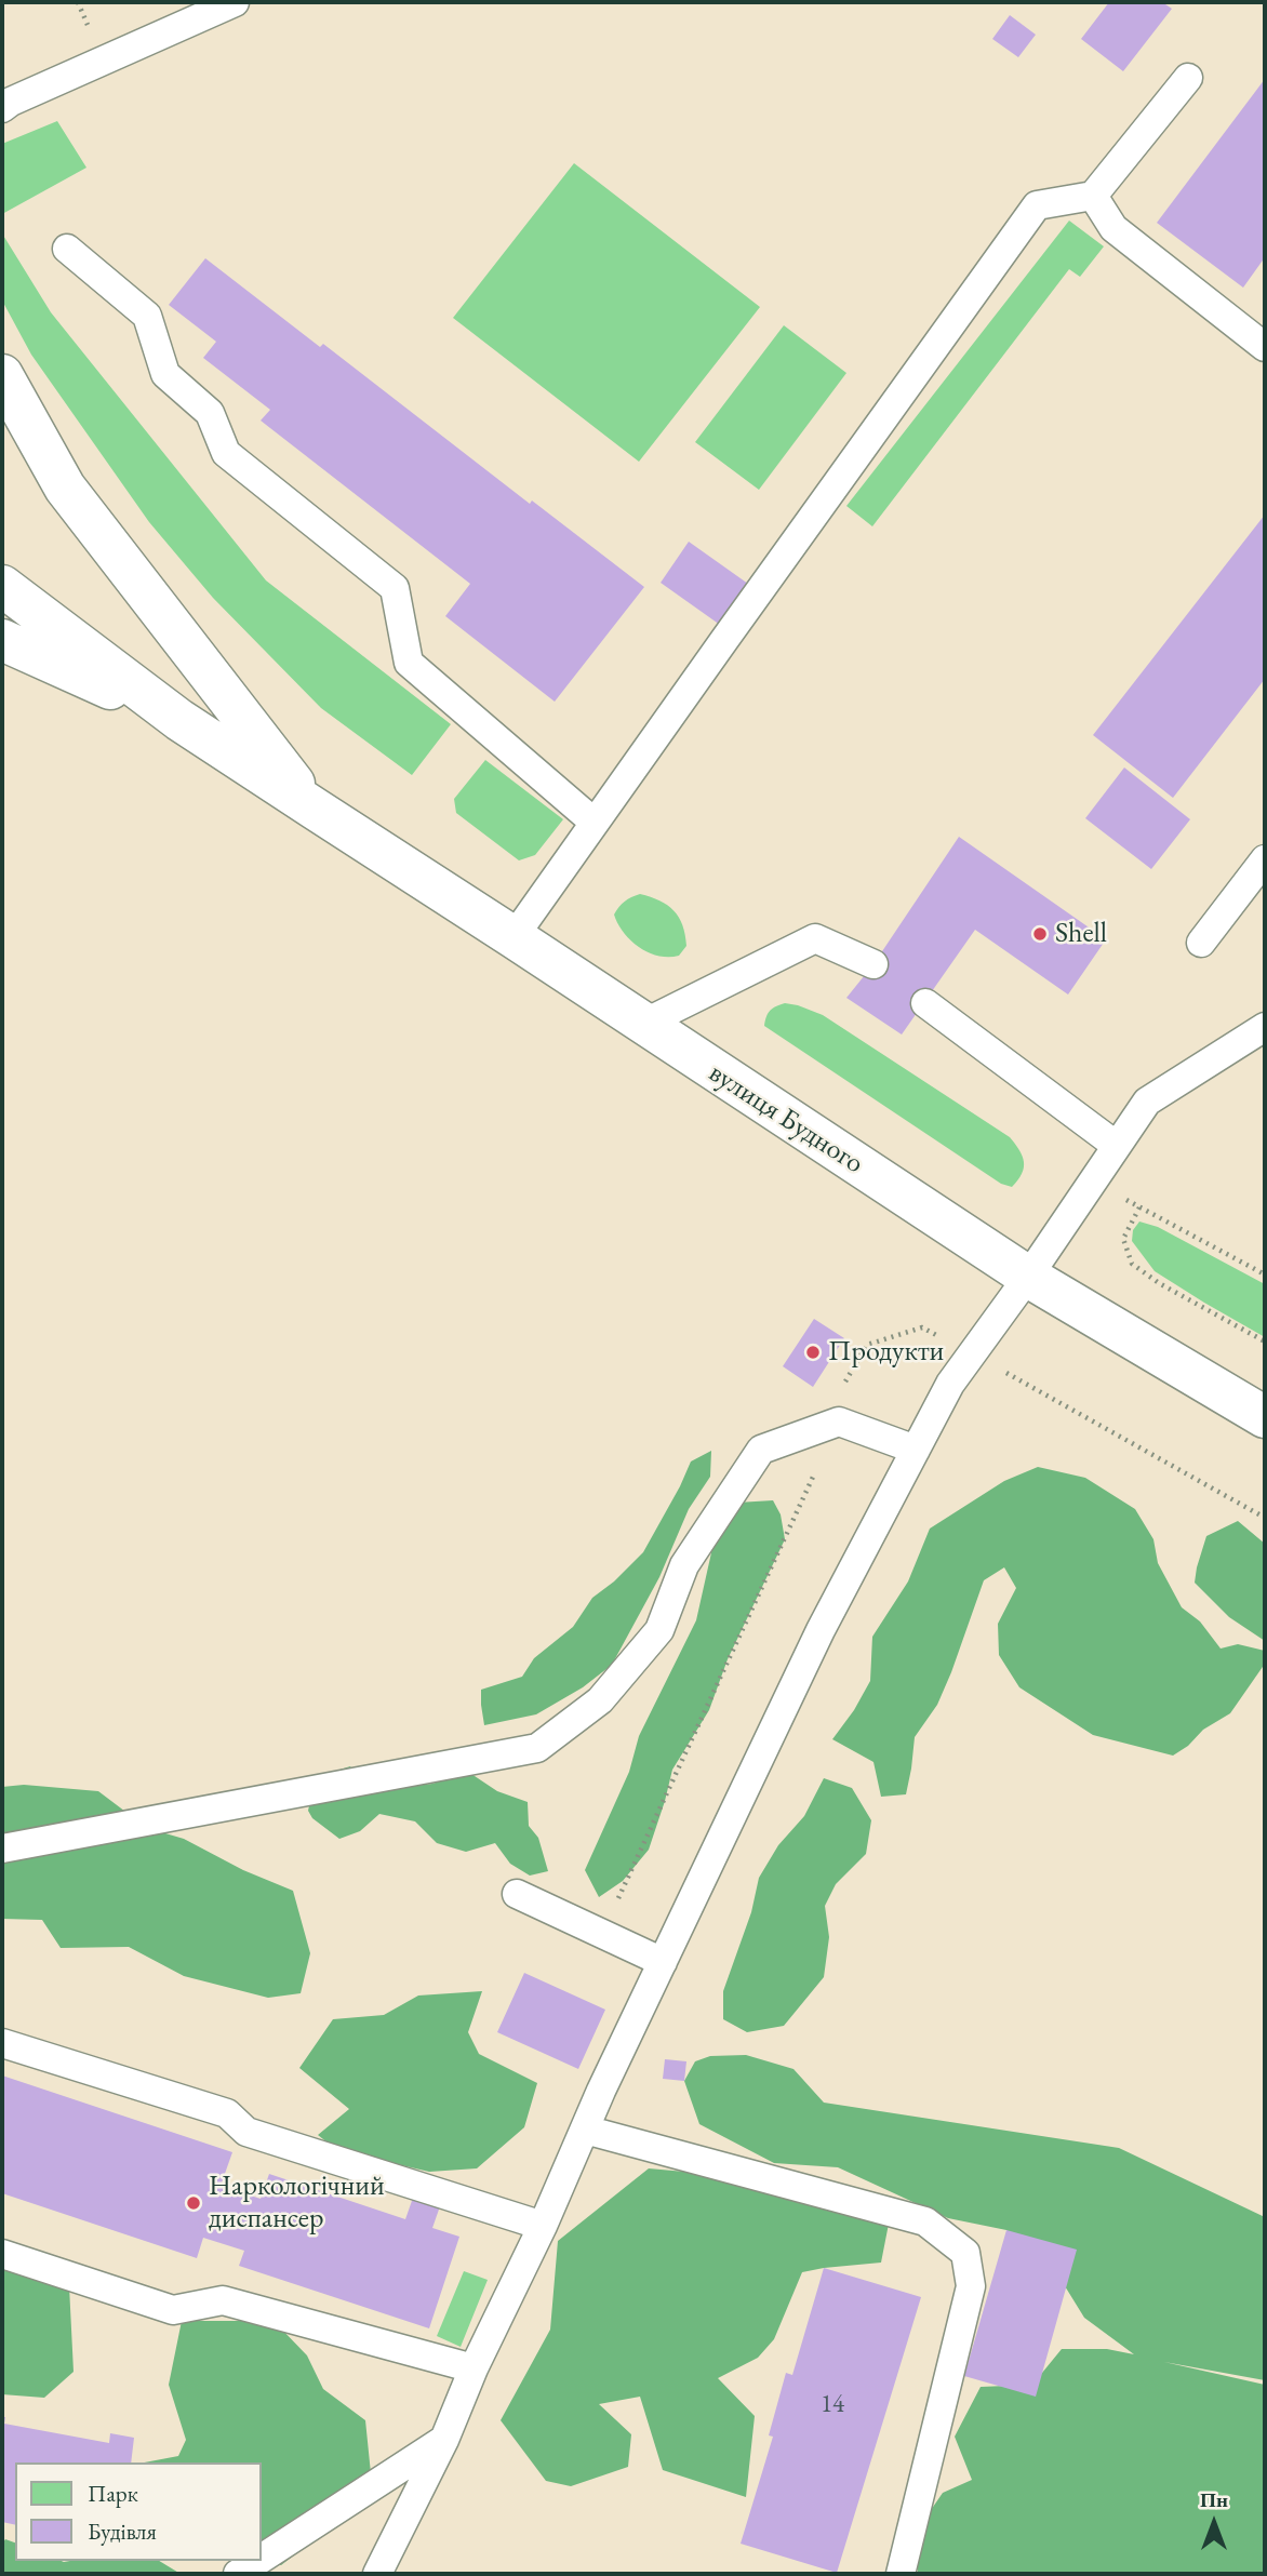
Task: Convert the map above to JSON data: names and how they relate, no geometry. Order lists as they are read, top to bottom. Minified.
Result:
{"streets":{"highway":["вулиця Будного"]},"places":["Shell","Продукти","Наркологічний диспансер"],"house_numbers":["14"],"legend":["Парк","Будівля"],"north":"top"}
